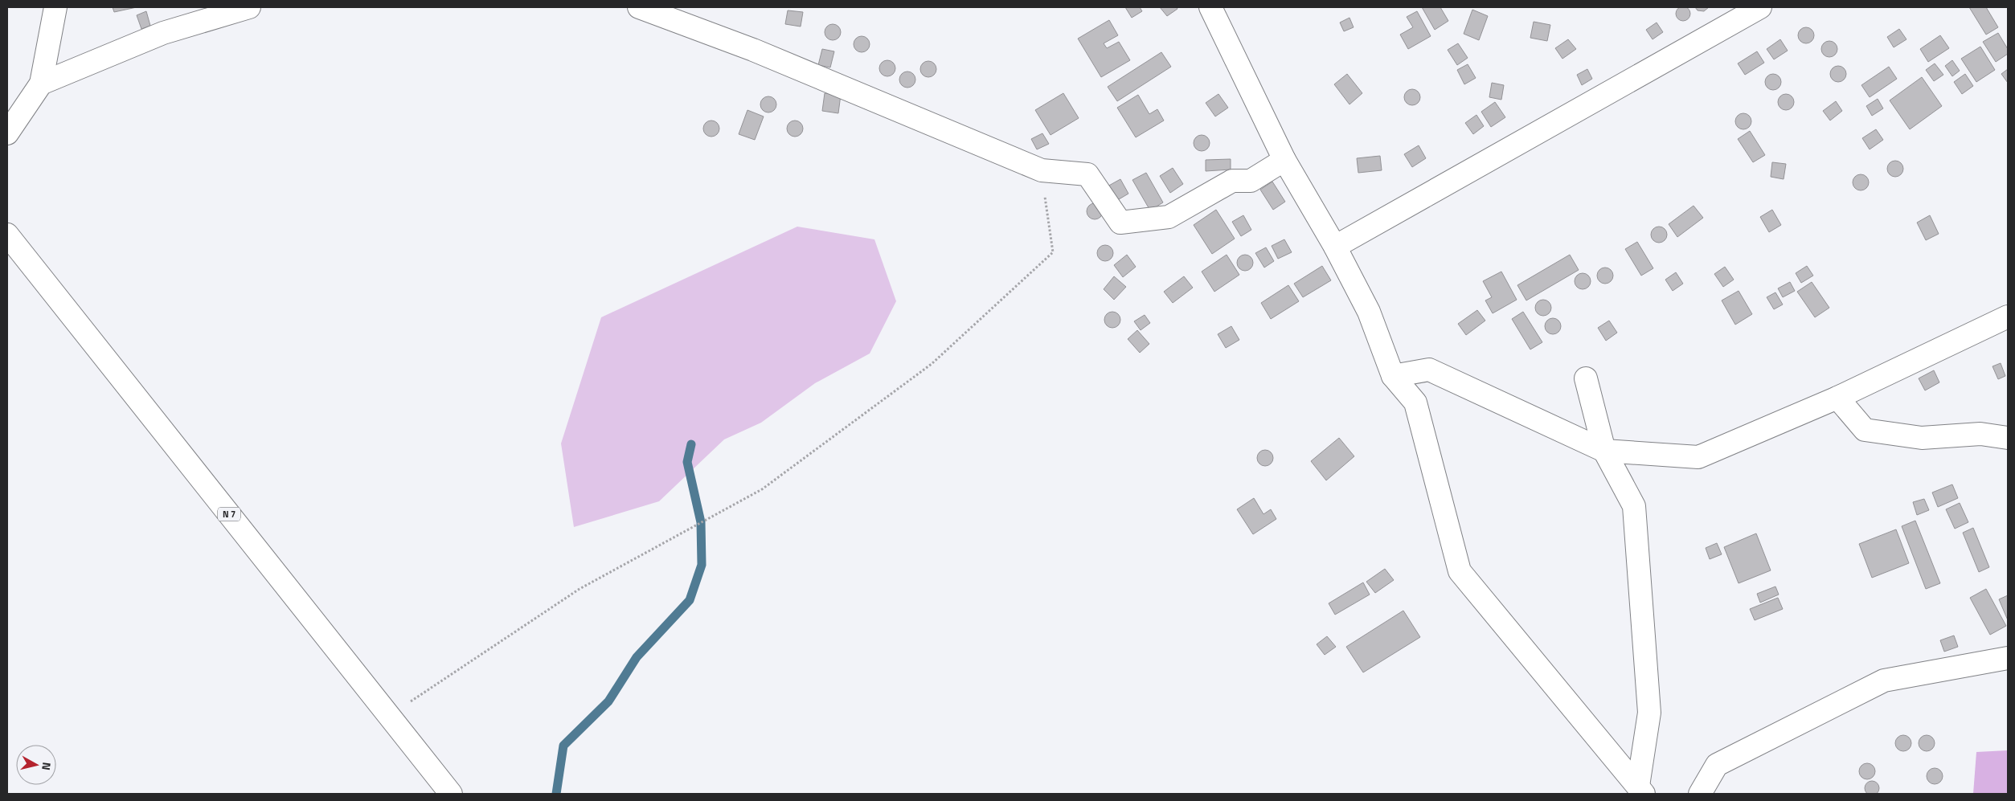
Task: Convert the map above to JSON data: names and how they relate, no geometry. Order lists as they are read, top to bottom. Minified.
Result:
{"streets":{"main road":["N 7"]},"north":"right"}
